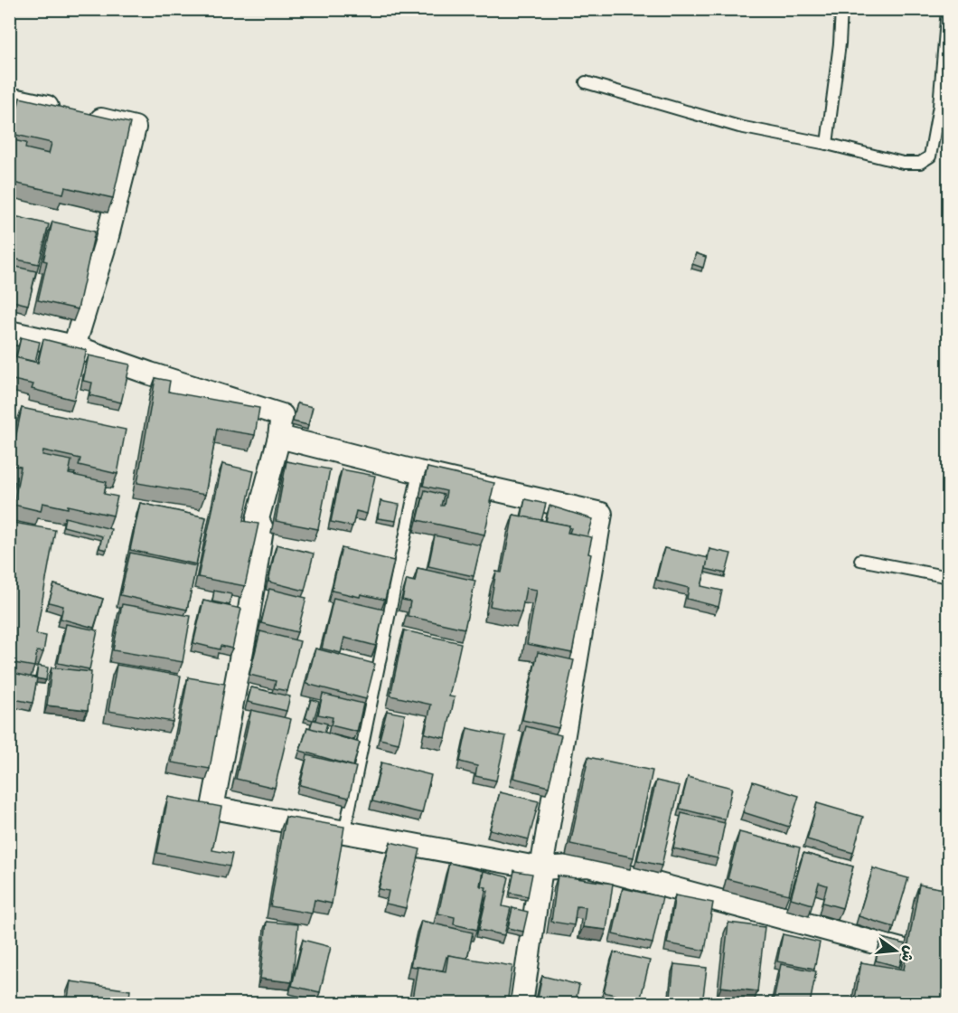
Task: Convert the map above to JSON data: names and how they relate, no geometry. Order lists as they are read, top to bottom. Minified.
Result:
{"north":"right"}
